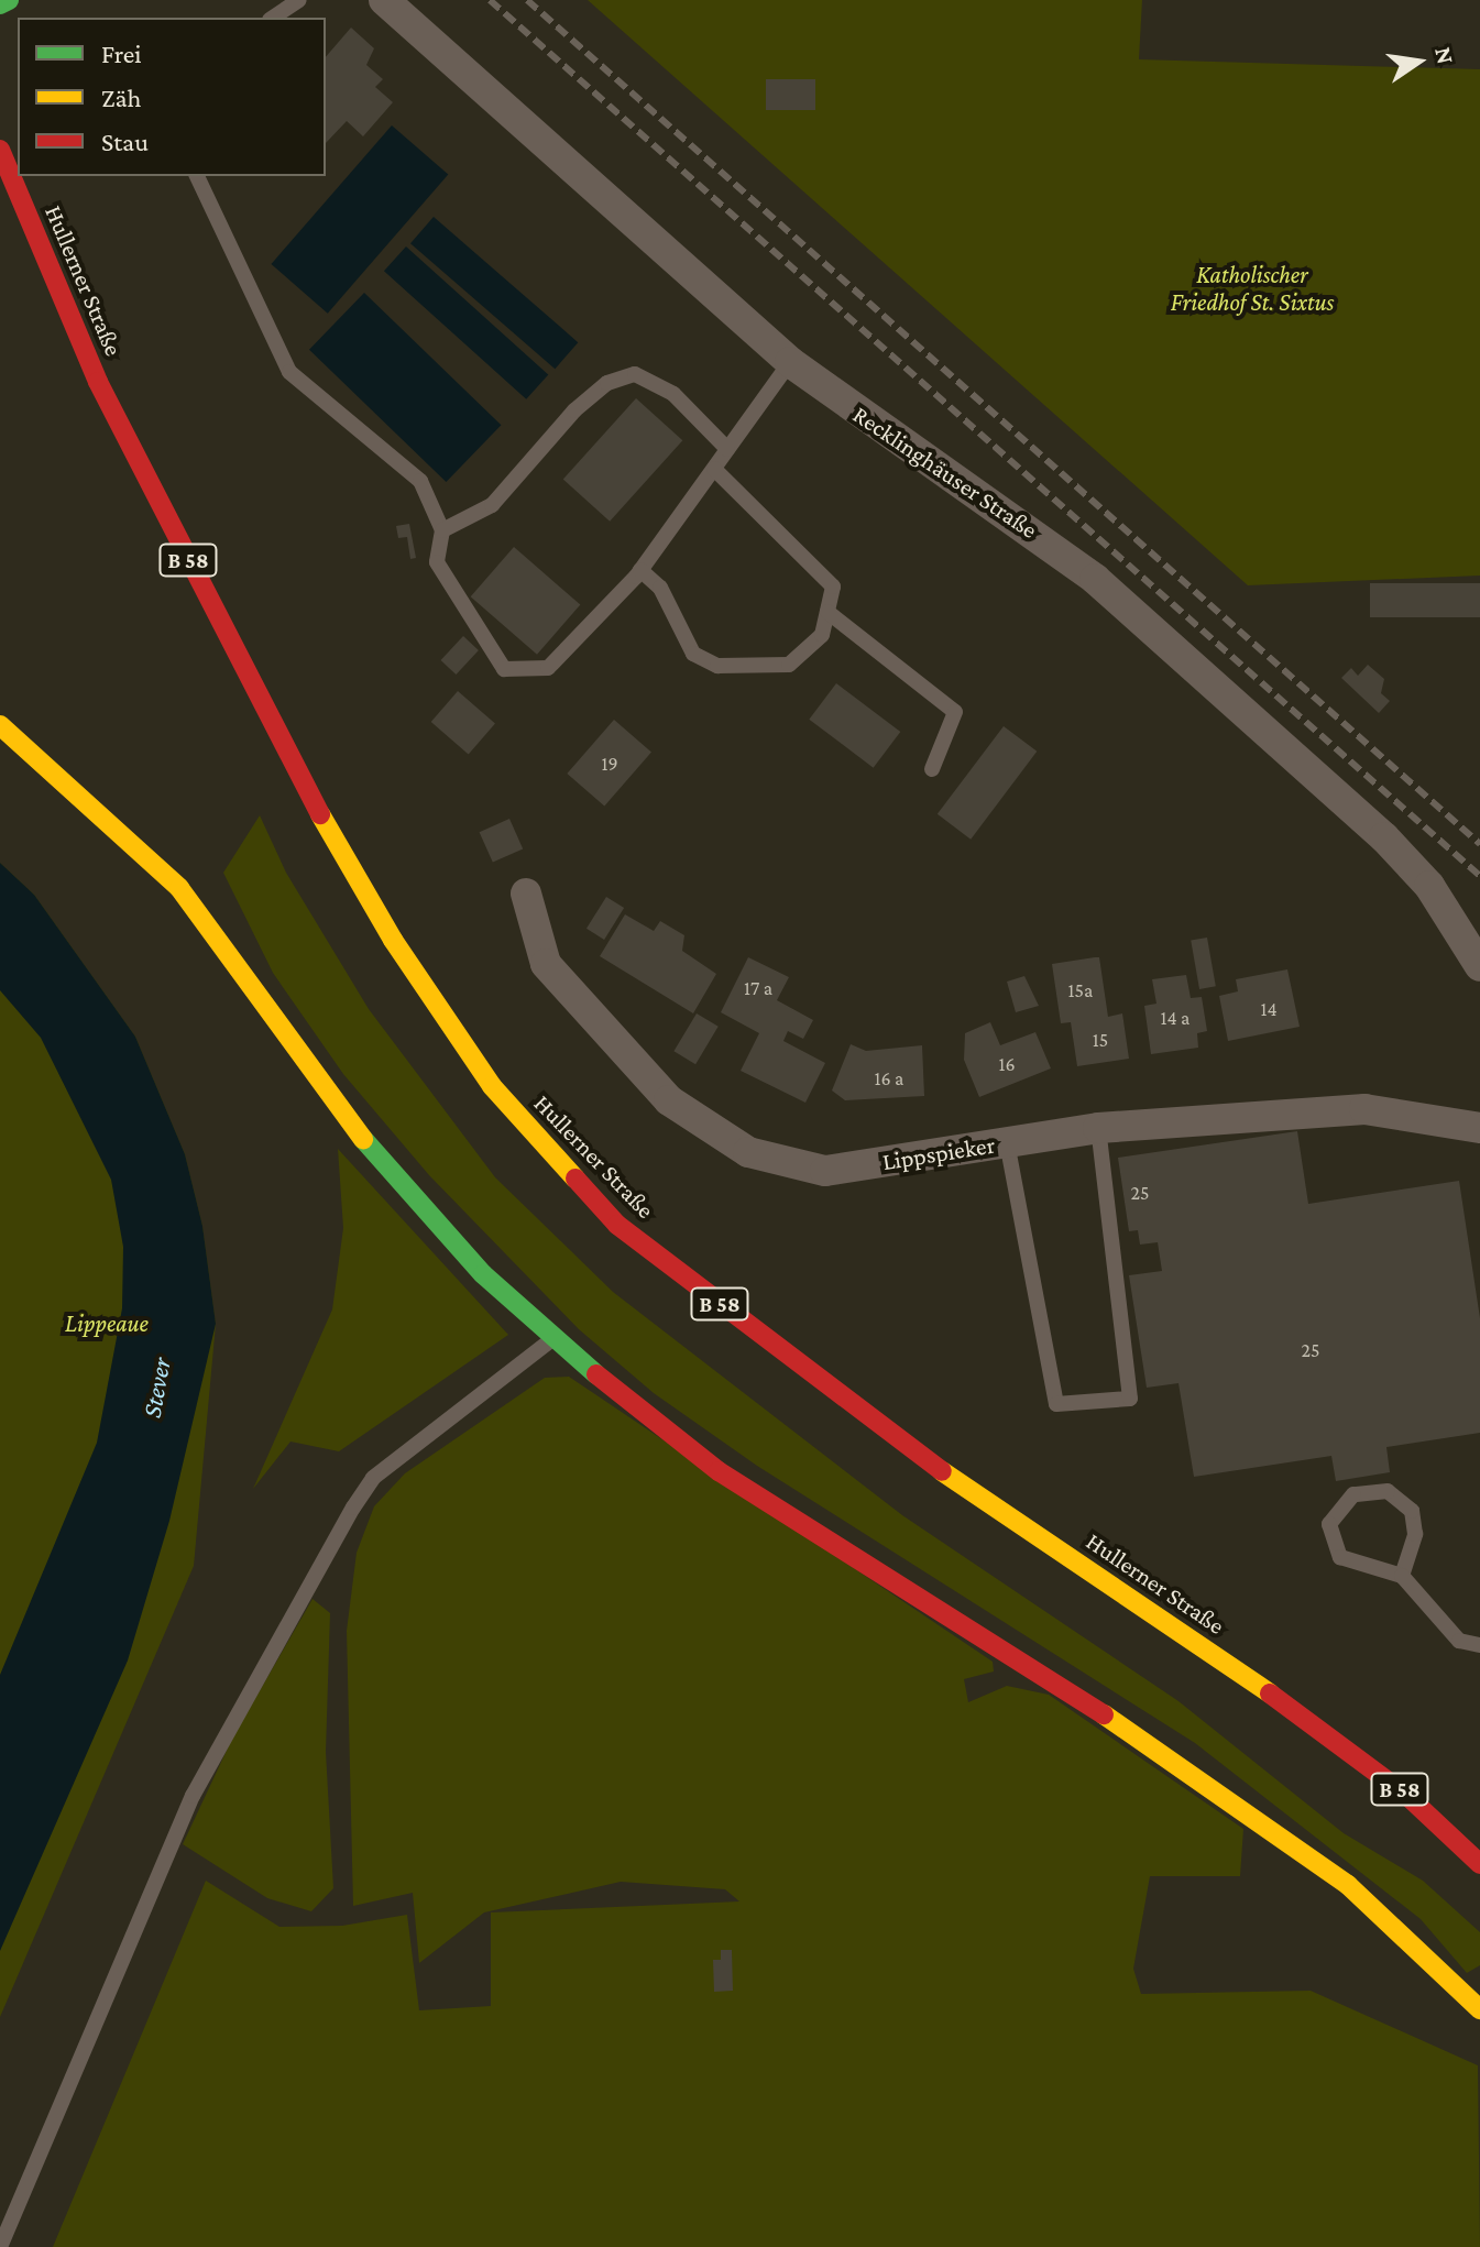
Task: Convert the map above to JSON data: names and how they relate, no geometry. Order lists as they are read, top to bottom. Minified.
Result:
{"streets":{"main road":["Hullerner Straße","B 58"],"street":["Recklinghäuser Straße","Lippspieker"]},"water":["Stever"],"parks":["Katholischer Friedhof St. Sixtus","Lippeaue"],"house_numbers":["19","17 a","15a","14","14 a","15","16","16 a","25","25"],"legend":["Frei","Zäh","Stau"],"north":"right"}
